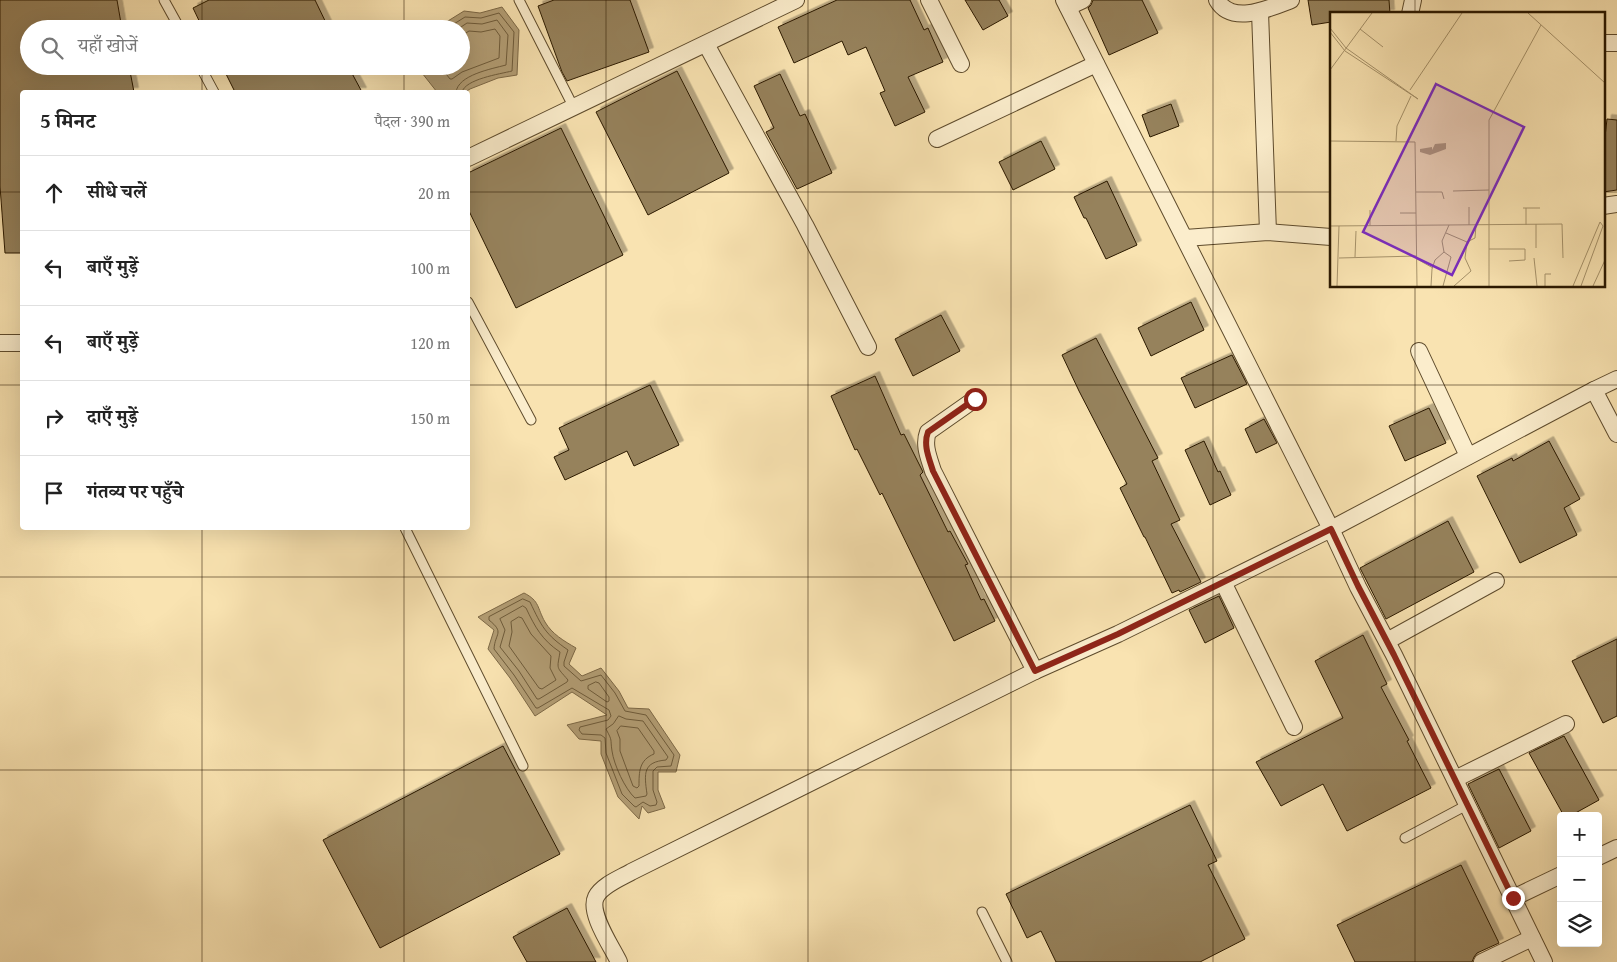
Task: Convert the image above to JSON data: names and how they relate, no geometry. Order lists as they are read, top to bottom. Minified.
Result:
{"page":{"search":"यहाँ खोजें","heading":["5 मिनट","पैदल · 390 m"],"list":[["सीधे चलें","20 m"],["बाएँ मुड़ें","100 m"],["बाएँ मुड़ें","120 m"],["दाएँ मुड़ें","150 m"],"गंतव्य पर पहुँचे"],"map_buttons":["+","−"]}}
